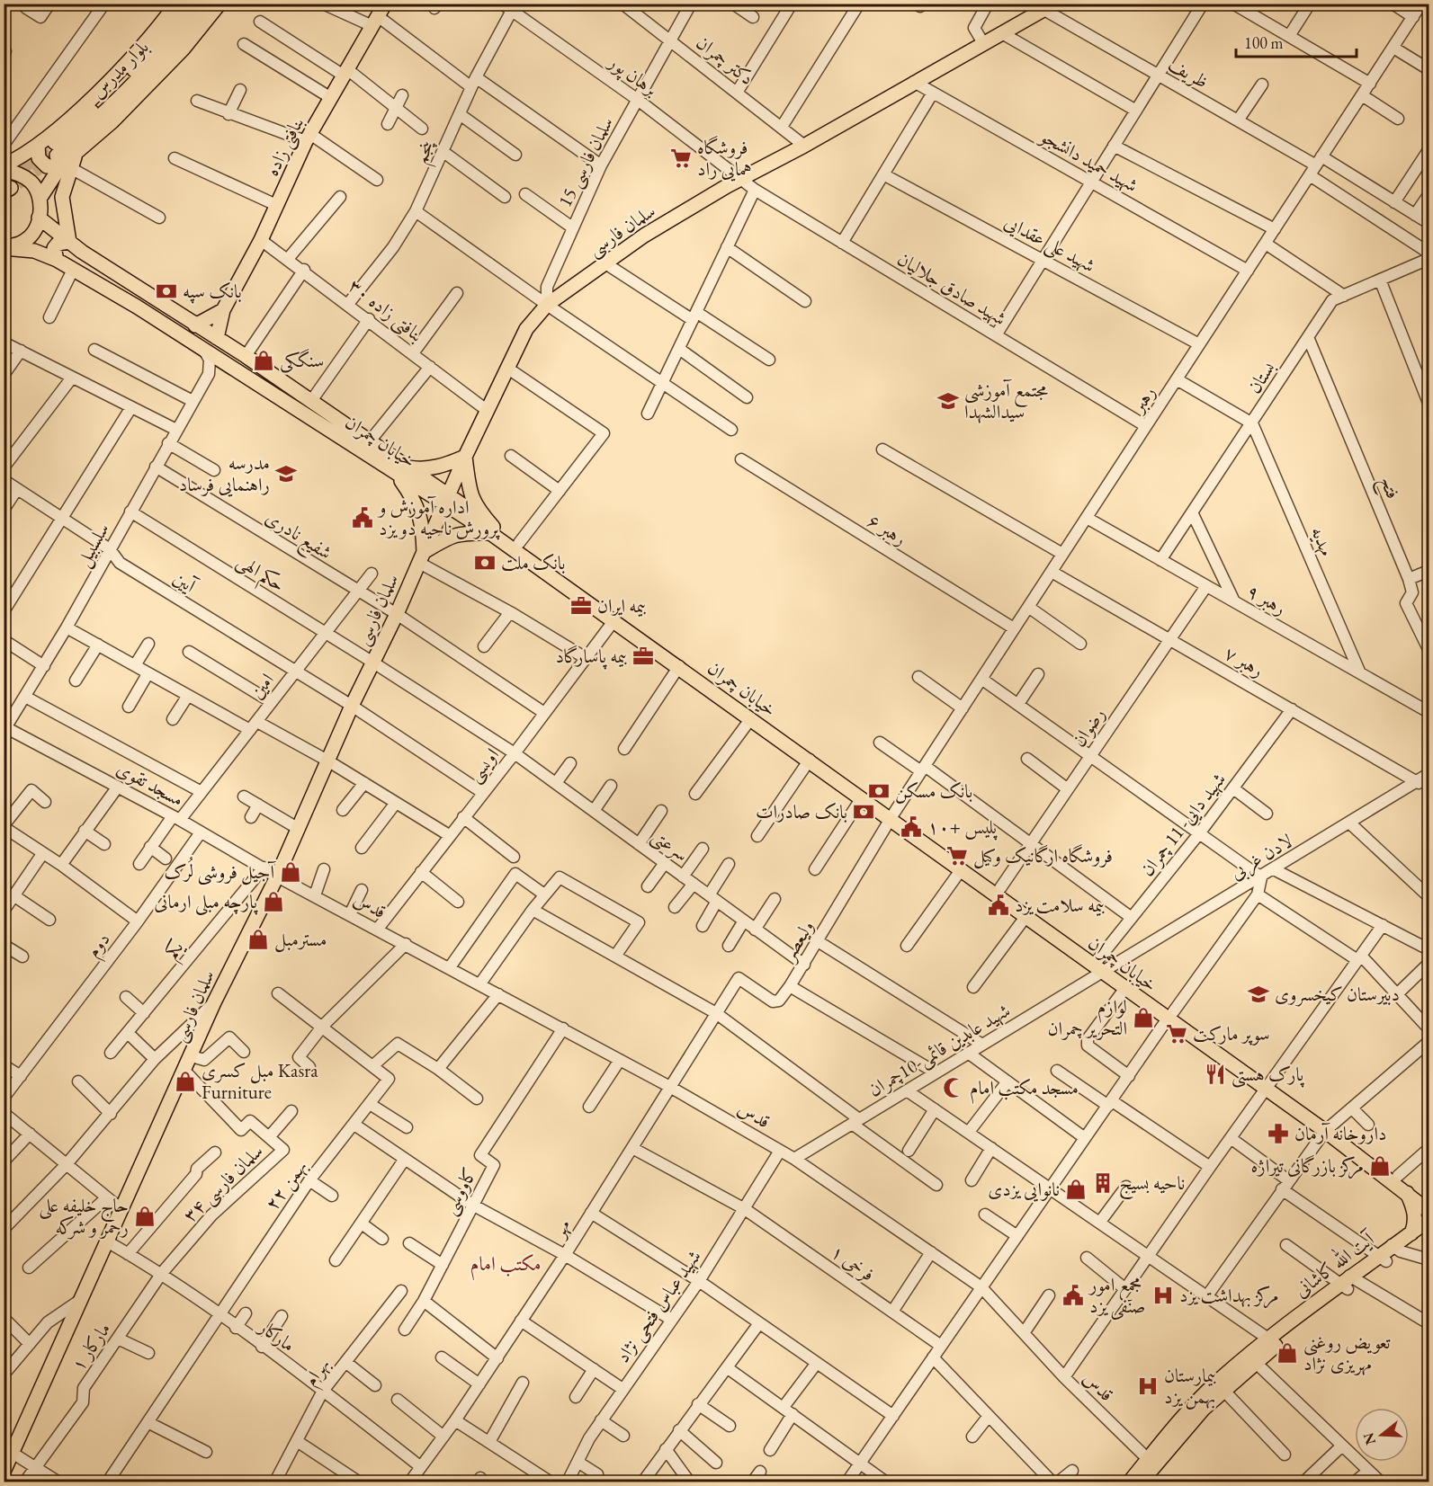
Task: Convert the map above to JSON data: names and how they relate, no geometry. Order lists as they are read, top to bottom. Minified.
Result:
{"streets":{"main road":["بلوار مدرس","بنافتی زاده","سلمان فارسی","خیابان چمران","آیت الله کاشانی"],"street":["دکتر چمران","ظریف","برهان پور","پنجم","شهید حمید دانشجو","سلمان فارسی 15","شهید علی عقدایی","شهید صادق جلالیان","بنافتی زاده ۳۰","بستان","رهبر","فتح","رهبر ۶","شفیع نادری","مهدیه","سلسبیل","حکم الهی","آیین","رهبر ۹","رهبر ۷","امین","رضوان","اویسی","مسجد تقوی","شهید دایی- 11 چمران","سرعتی","لادن غربی","قدس","ولیعصر","دوم","یکم","شهید عابدین قائمی-10چمران","سلمان فارسی ۳۴","۲۲ بهمن","کاووسی","مهر","فرخی ۱","شهید عباس فتحی نژاد","مارکار","مارکار ۱","بهرام"]},"crossings":[["دکتر چمران","سلمان فارسی 15"],["دکتر چمران","سلمان فارسی"],["ظریف","سلمان فارسی"],["ظریف","رهبر"],["برهان پور","پنجم"],["برهان پور","سلمان فارسی 15"],["برهان پور","سلمان فارسی"],["برهان پور","شهید صادق جلالیان"],["بنافتی زاده","بنافتی زاده ۳۰"],["بنافتی زاده","خیابان چمران"],["پنجم","بنافتی زاده ۳۰"],["شهید حمید دانشجو","سلمان فارسی"],["شهید حمید دانشجو","رهبر"],["سلمان فارسی 15","سلمان فارسی"],["سلمان فارسی","شهید صادق جلالیان"],["سلمان فارسی","بنافتی زاده ۳۰"],["سلمان فارسی","خیابان چمران"],["سلمان فارسی","شفیع نادری"],["سلمان فارسی","حکم الهی"],["سلمان فارسی","آیین"],["سلمان فارسی","مسجد تقوی"],["سلمان فارسی","قدس"],["سلمان فارسی","سلمان فارسی ۳۴"],["سلمان فارسی","مارکار"],["شهید علی عقدایی","رهبر"],["شهید صادق جلالیان","رهبر"],["بستان","فتح"],["بستان","مهدیه"],["بستان","رهبر ۹"],["رهبر","خیابان چمران"],["رهبر","رهبر ۶"],["رهبر","رهبر ۹"],["رهبر","رهبر ۷"],["رهبر","ولیعصر"],["خیابان چمران","رضوان"],["خیابان چمران","اویسی"],["خیابان چمران","شهید دایی- 11 چمران"],["خیابان چمران","لادن غربی"],["خیابان چمران","ولیعصر"],["خیابان چمران","شهید عابدین قائمی-10چمران"],["شفیع نادری","سلسبیل"],["شفیع نادری","امین"],["شفیع نادری","اویسی"],["مهدیه","رهبر ۹"],["سلسبیل","حکم الهی"],["سلسبیل","آیین"],["سلسبیل","مسجد تقوی"],["حکم الهی","امین"],["حکم الهی","اویسی"],["حکم الهی","سرعتی"],["آیین","امین"],["آیین","اویسی"],["رهبر ۹","رضوان"],["رهبر ۷","رضوان"],["رهبر ۷","شهید دایی- 11 چمران"],["رهبر ۷","لادن غربی"],["امین","مسجد تقوی"],["اویسی","سرعتی"],["اویسی","قدس"],["مسجد تقوی","قدس"],["مسجد تقوی","دوم"],["مسجد تقوی","یکم"],["شهید دایی- 11 چمران","لادن غربی"],["شهید دایی- 11 چمران","شهید عابدین قائمی-10چمران"],["سرعتی","ولیعصر"],["لادن غربی","شهید عابدین قائمی-10چمران"],["قدس","شهید عابدین قائمی-10چمران"],["قدس","کاووسی"],["قدس","مهر"],["قدس","آیت الله کاشانی"],["قدس","شهید عباس فتحی نژاد"],["ولیعصر","مهر"],["سلمان فارسی ۳۴","مارکار"],["سلمان فارسی ۳۴","مارکار ۱"],["۲۲ بهمن","مارکار"],["مهر","فرخی ۱"],["مهر","مارکار"],["فرخی ۱","شهید عباس فتحی نژاد"],["مارکار","مارکار ۱"],["مارکار","بهرام"]],"districts":["مکتب امام"],"places":{"supermarket":["فروشگاه همایی راد","فروشگاه ارگانیک وکیل","سوپر مارکت"],"bank":["بانک سپه","بانک ملت","بانک مسکن","بانک صادرات"],"shop":["سنگکی","آجیل فروشی لُرک","پارچه مبلی ارمانی","مسترمبل","لوازم التحریر چمران","مبل کسری Kasra Furniture","مرکز بازرگانی تیراژه","نانوایی یزدی","حاج خلیفه علی رحمر و شرکه","تعویض روغنی مهریزی نژاد"],"school or university":["مجتمع آموزشی سیدالشهدا","مدرسه راهنمایی فرساد","دبیرستان کیخسروی"],"public building":["اداره آموزش و پرورش ناحیه دو یزد","پلیس +۱۰","بيمه سلامت يزد","مجمع امور صنفی یزد"],"office":["بیمه ایران","بیمه پاسارگاد"],"restaurant":["پارک هستی"],"mosque":["مسجد مکتب امام"],"pharmacy":["داروخانه آرمان"],"building":["ناحیه بسیج"],"hospital":["مرکز بهداشت یزد","بیمارستان بهمن یزد"]},"scale_bar":"100 m","north":"left"}
